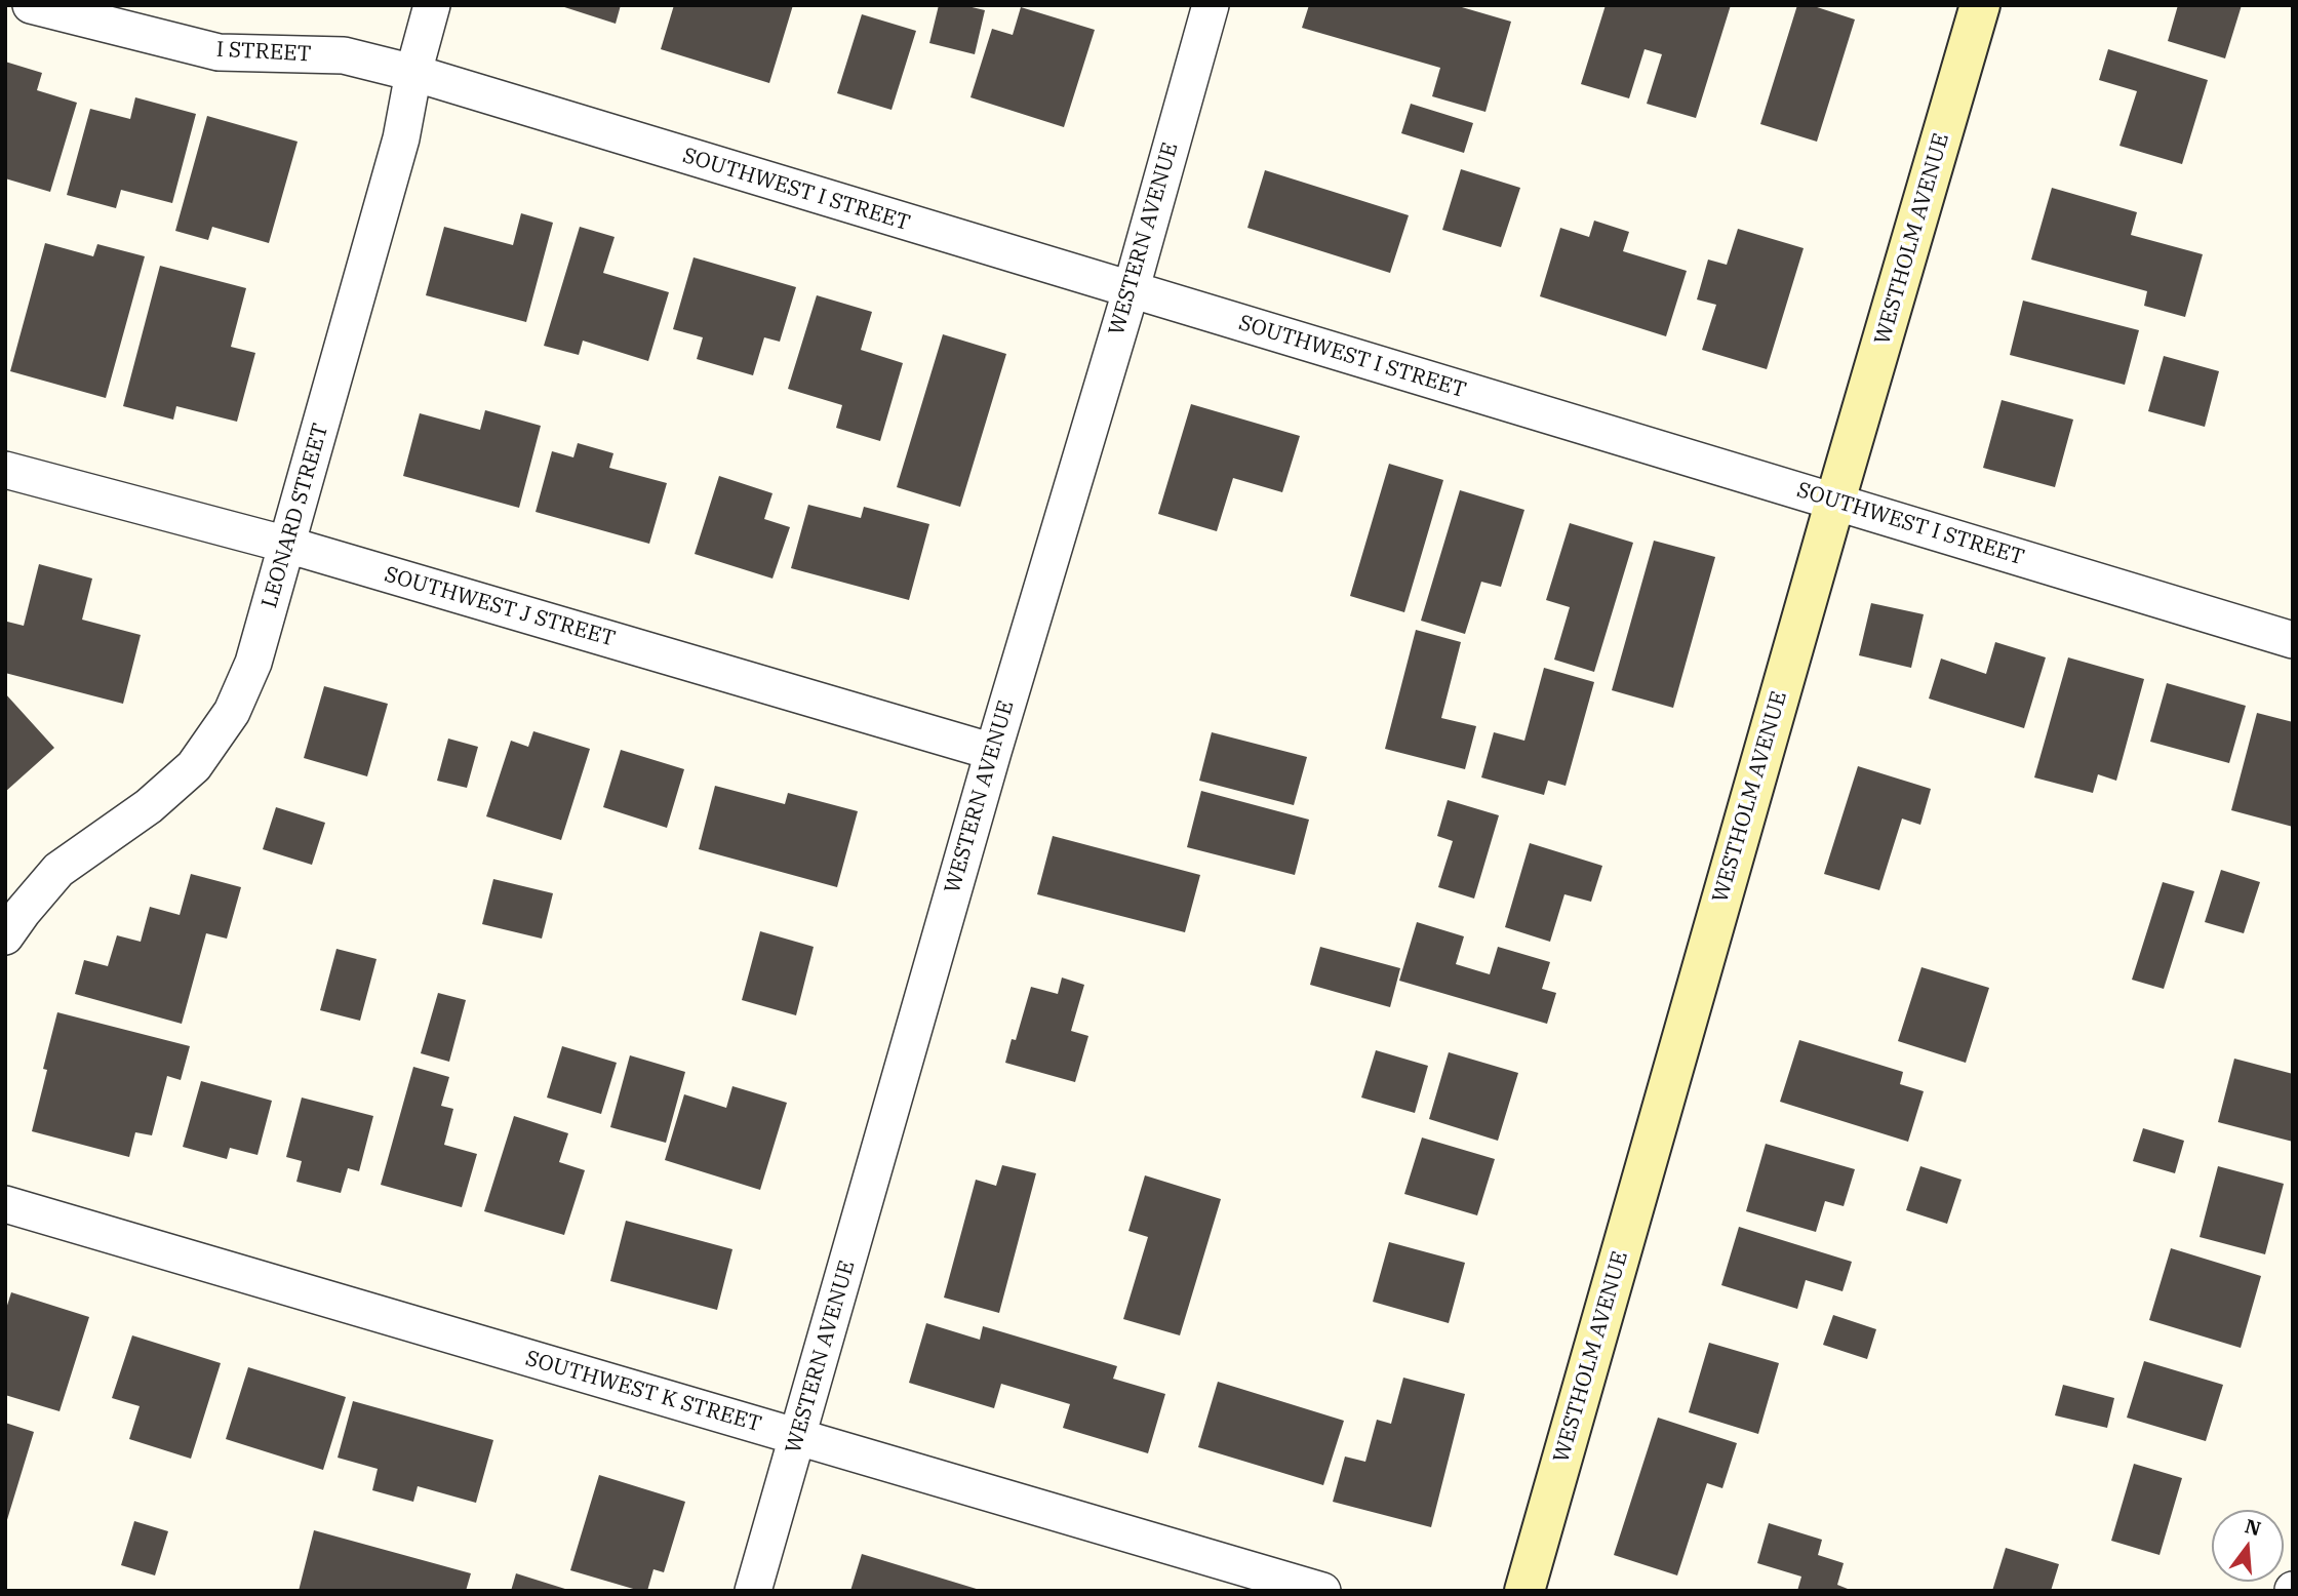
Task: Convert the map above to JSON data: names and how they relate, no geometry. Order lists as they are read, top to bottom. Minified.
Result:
{"streets":{"street":["I STREET","SOUTHWEST I STREET","WESTERN AVENUE","WESTHOLM AVENUE","LEONARD STREET","SOUTHWEST J STREET","SOUTHWEST K STREET"]},"crossings":[["I STREET","SOUTHWEST I STREET"],["I STREET","LEONARD STREET"],["SOUTHWEST I STREET","WESTERN AVENUE"],["SOUTHWEST I STREET","WESTHOLM AVENUE"],["SOUTHWEST I STREET","LEONARD STREET"],["WESTERN AVENUE","SOUTHWEST J STREET"],["WESTERN AVENUE","SOUTHWEST K STREET"],["LEONARD STREET","SOUTHWEST J STREET"]],"north":"top"}
